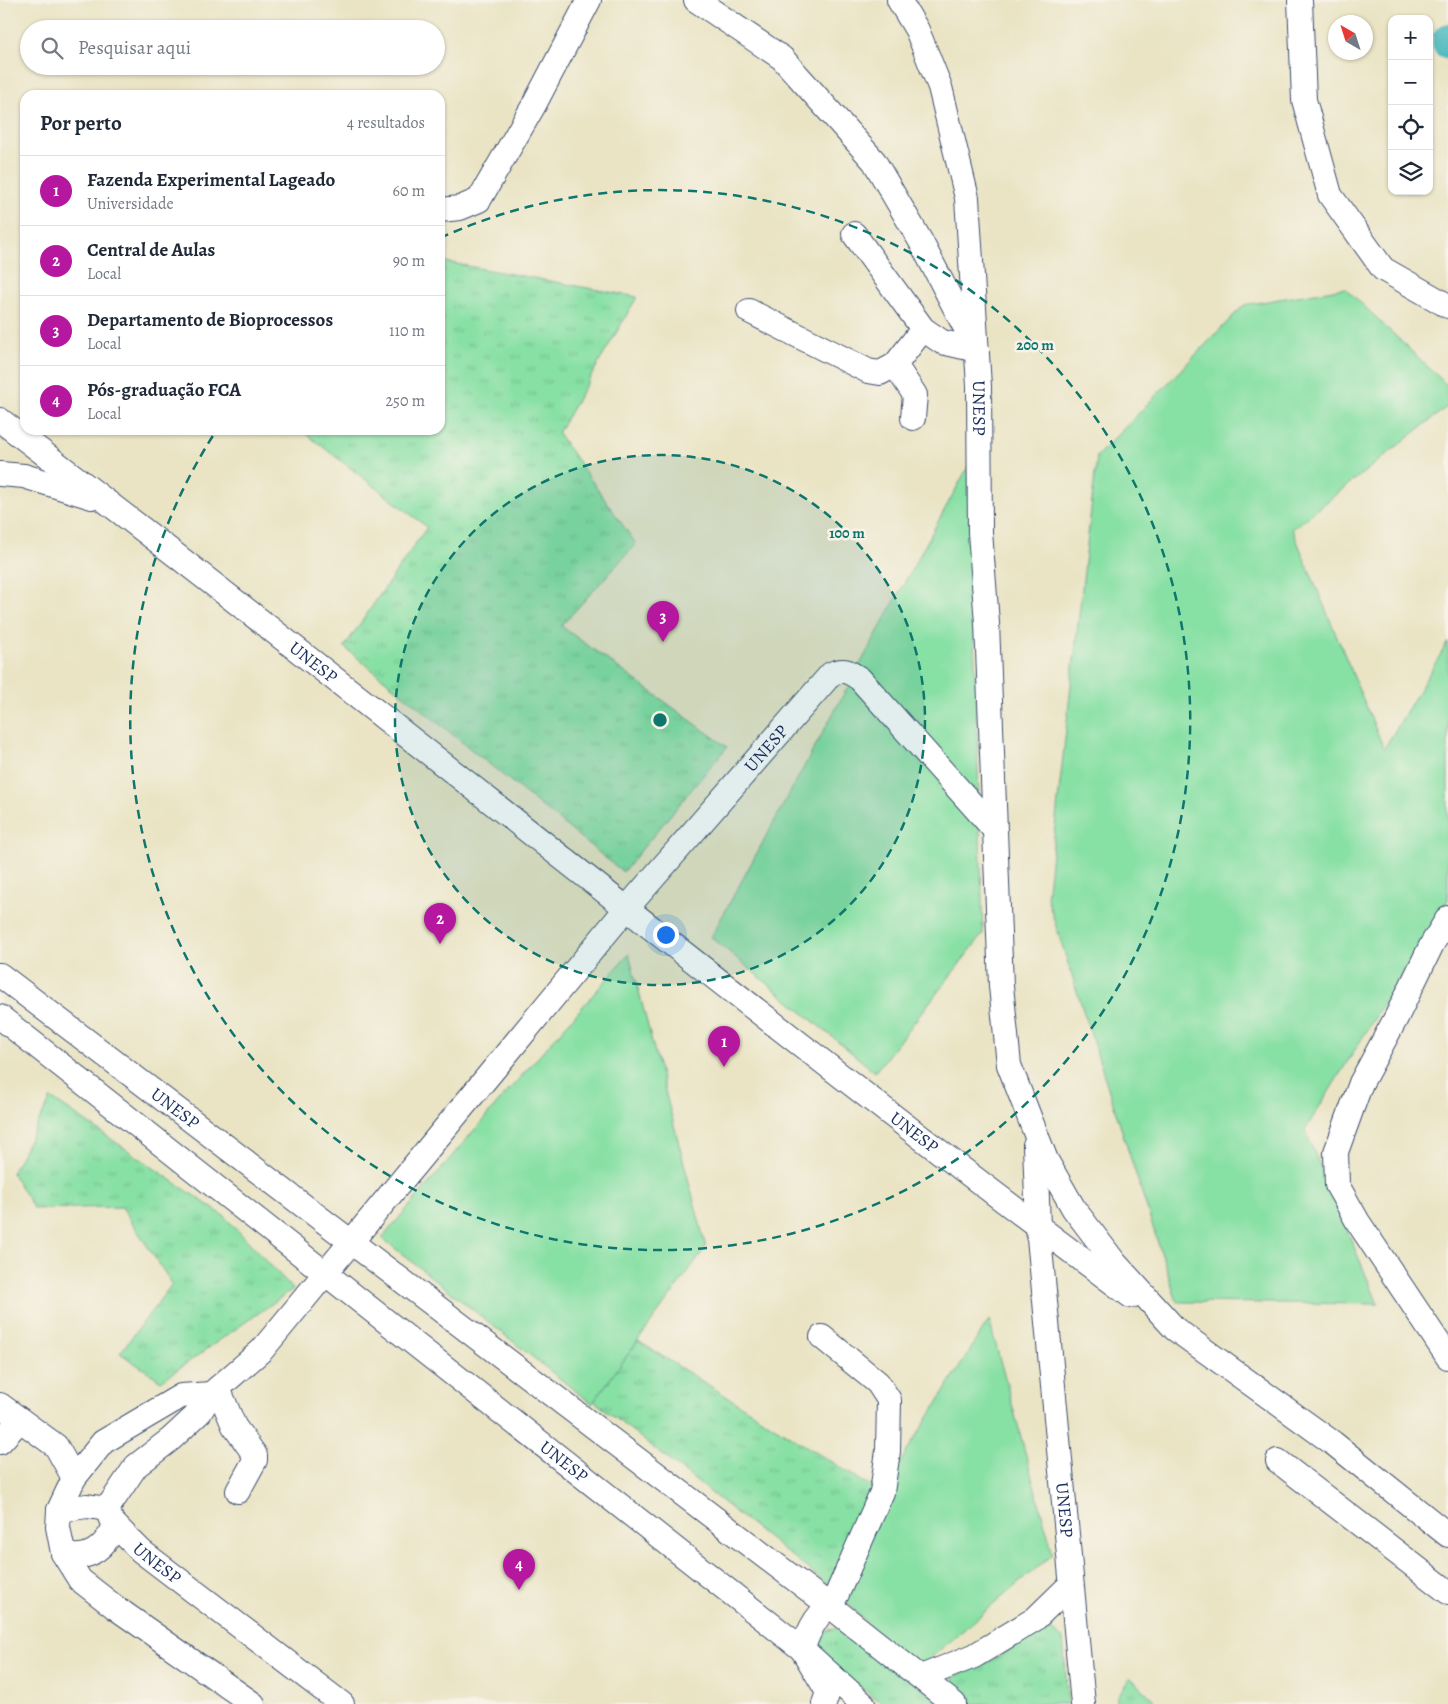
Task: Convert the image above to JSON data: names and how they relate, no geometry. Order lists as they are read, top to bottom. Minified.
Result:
{"streets":{"street":["UNESP"]},"north":"top left","page":{"map_buttons":["+","−"],"search":"Pesquisar aqui","heading":["Por perto","4 resultados"],"list":[{"mark":"1","name":"Fazenda Experimental Lageado","note":"Universidade","value":"60 m"},{"mark":"2","name":"Central de Aulas","note":"Local","value":"90 m"},{"mark":"3","name":"Departamento de Bioprocessos","note":"Local","value":"110 m"},{"mark":"4","name":"Pós-graduação FCA","note":"Local","value":"250 m"}],"pins":["3","2","1","4"]},"rings":["200 m","100 m"]}
